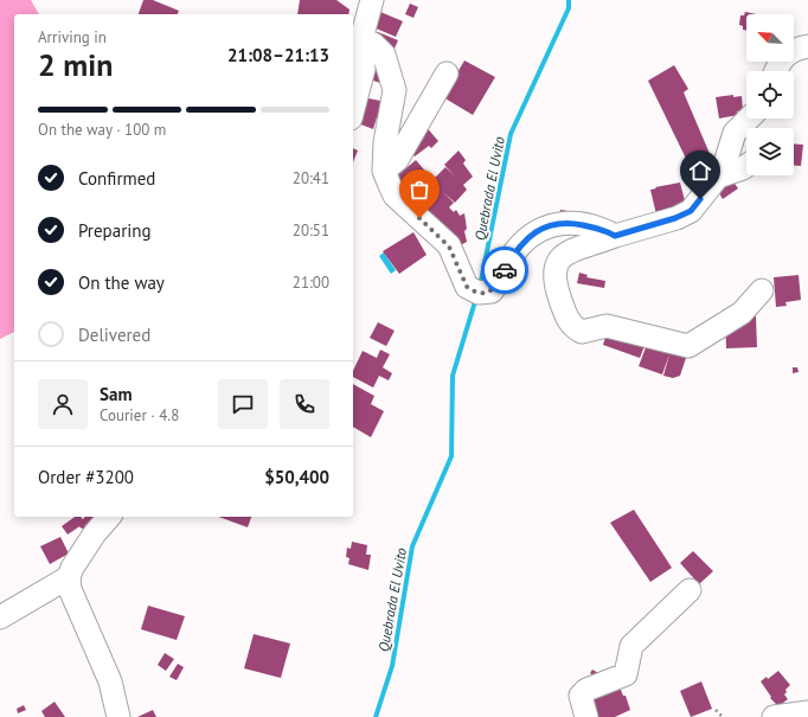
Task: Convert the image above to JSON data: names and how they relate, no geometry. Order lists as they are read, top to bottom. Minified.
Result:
{"water":["Quebrada El Uvito"],"north":"top left","page":{"heading":["2 min","Arriving in","21:08–21:13"],"panel":["Sam","Courier · 4.8","Order #3200","$50,400"],"bar":"On the way · 100 m","list":[["Confirmed","20:41"],["Preparing","20:51"],["On the way","21:00"],"Delivered"]}}
